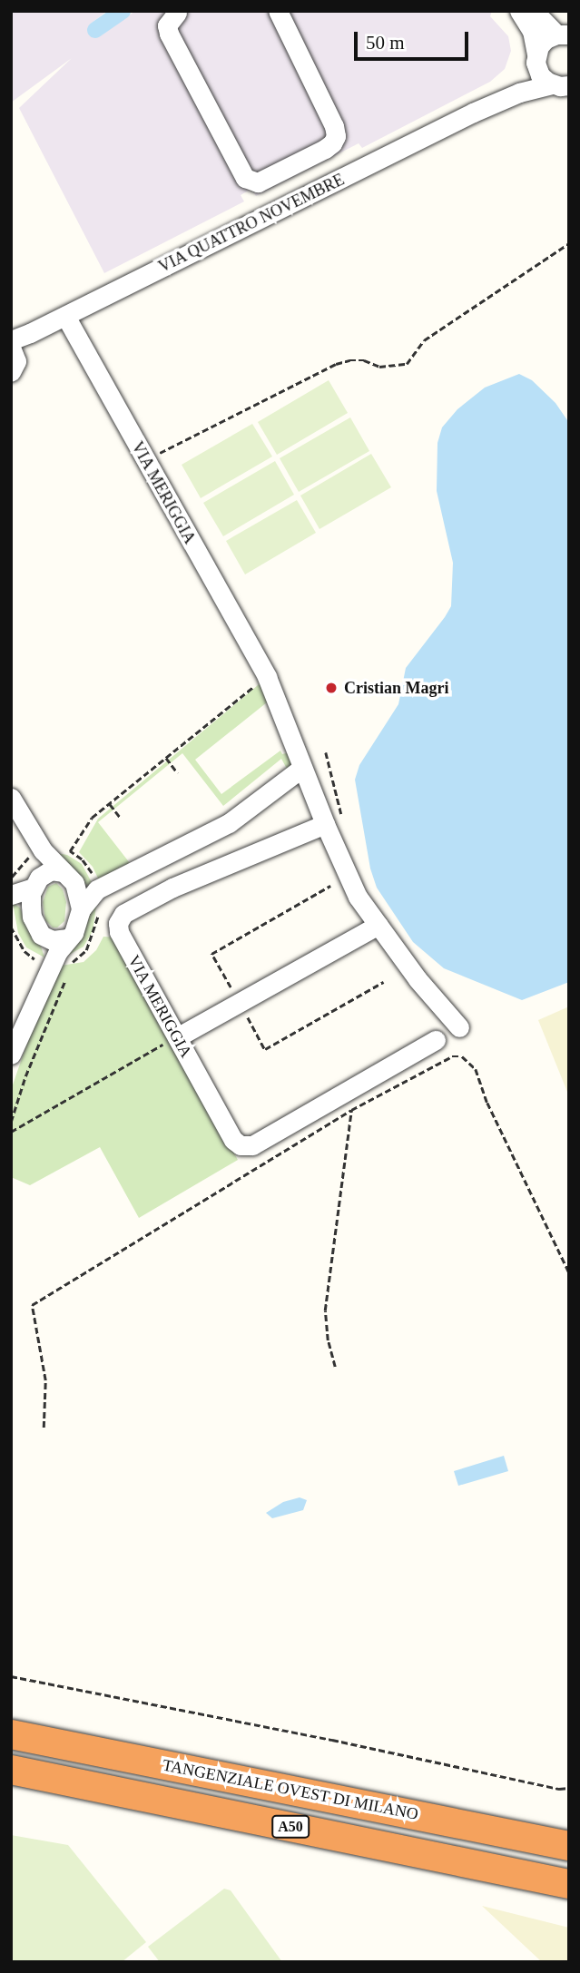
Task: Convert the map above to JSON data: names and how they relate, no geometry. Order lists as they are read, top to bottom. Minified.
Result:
{"streets":{"highway":["TANGENZIALE OVEST DI MILANO","A50"],"street":["VIA QUATTRO NOVEMBRE","VIA MERIGGIA"]},"crossings":[["VIA QUATTRO NOVEMBRE","VIA MERIGGIA"]],"places":["Cristian Magri"],"scale_bar":"50 m"}
